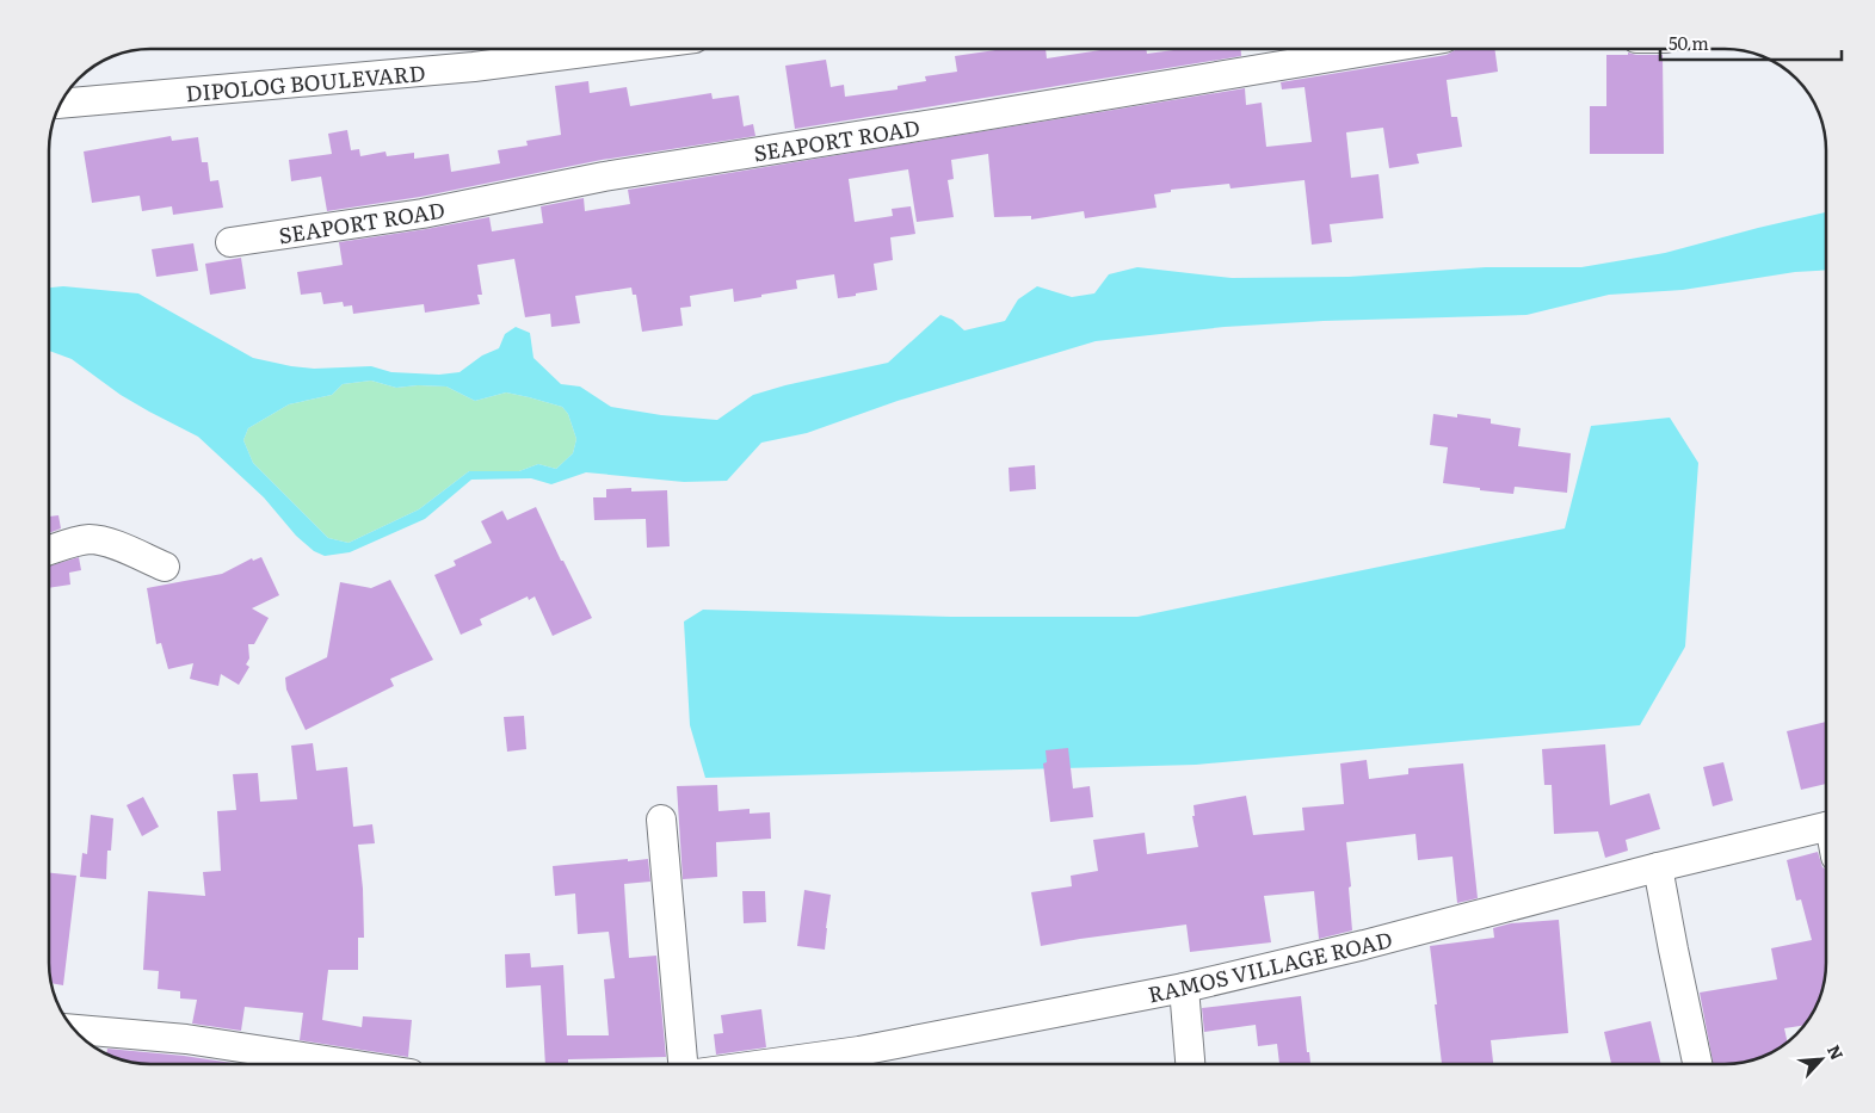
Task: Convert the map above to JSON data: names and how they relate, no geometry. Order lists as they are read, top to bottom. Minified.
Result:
{"streets":{"street":["DIPOLOG BOULEVARD","SEAPORT ROAD","RAMOS VILLAGE ROAD"]},"scale_bar":"50 m","north":"top right"}
